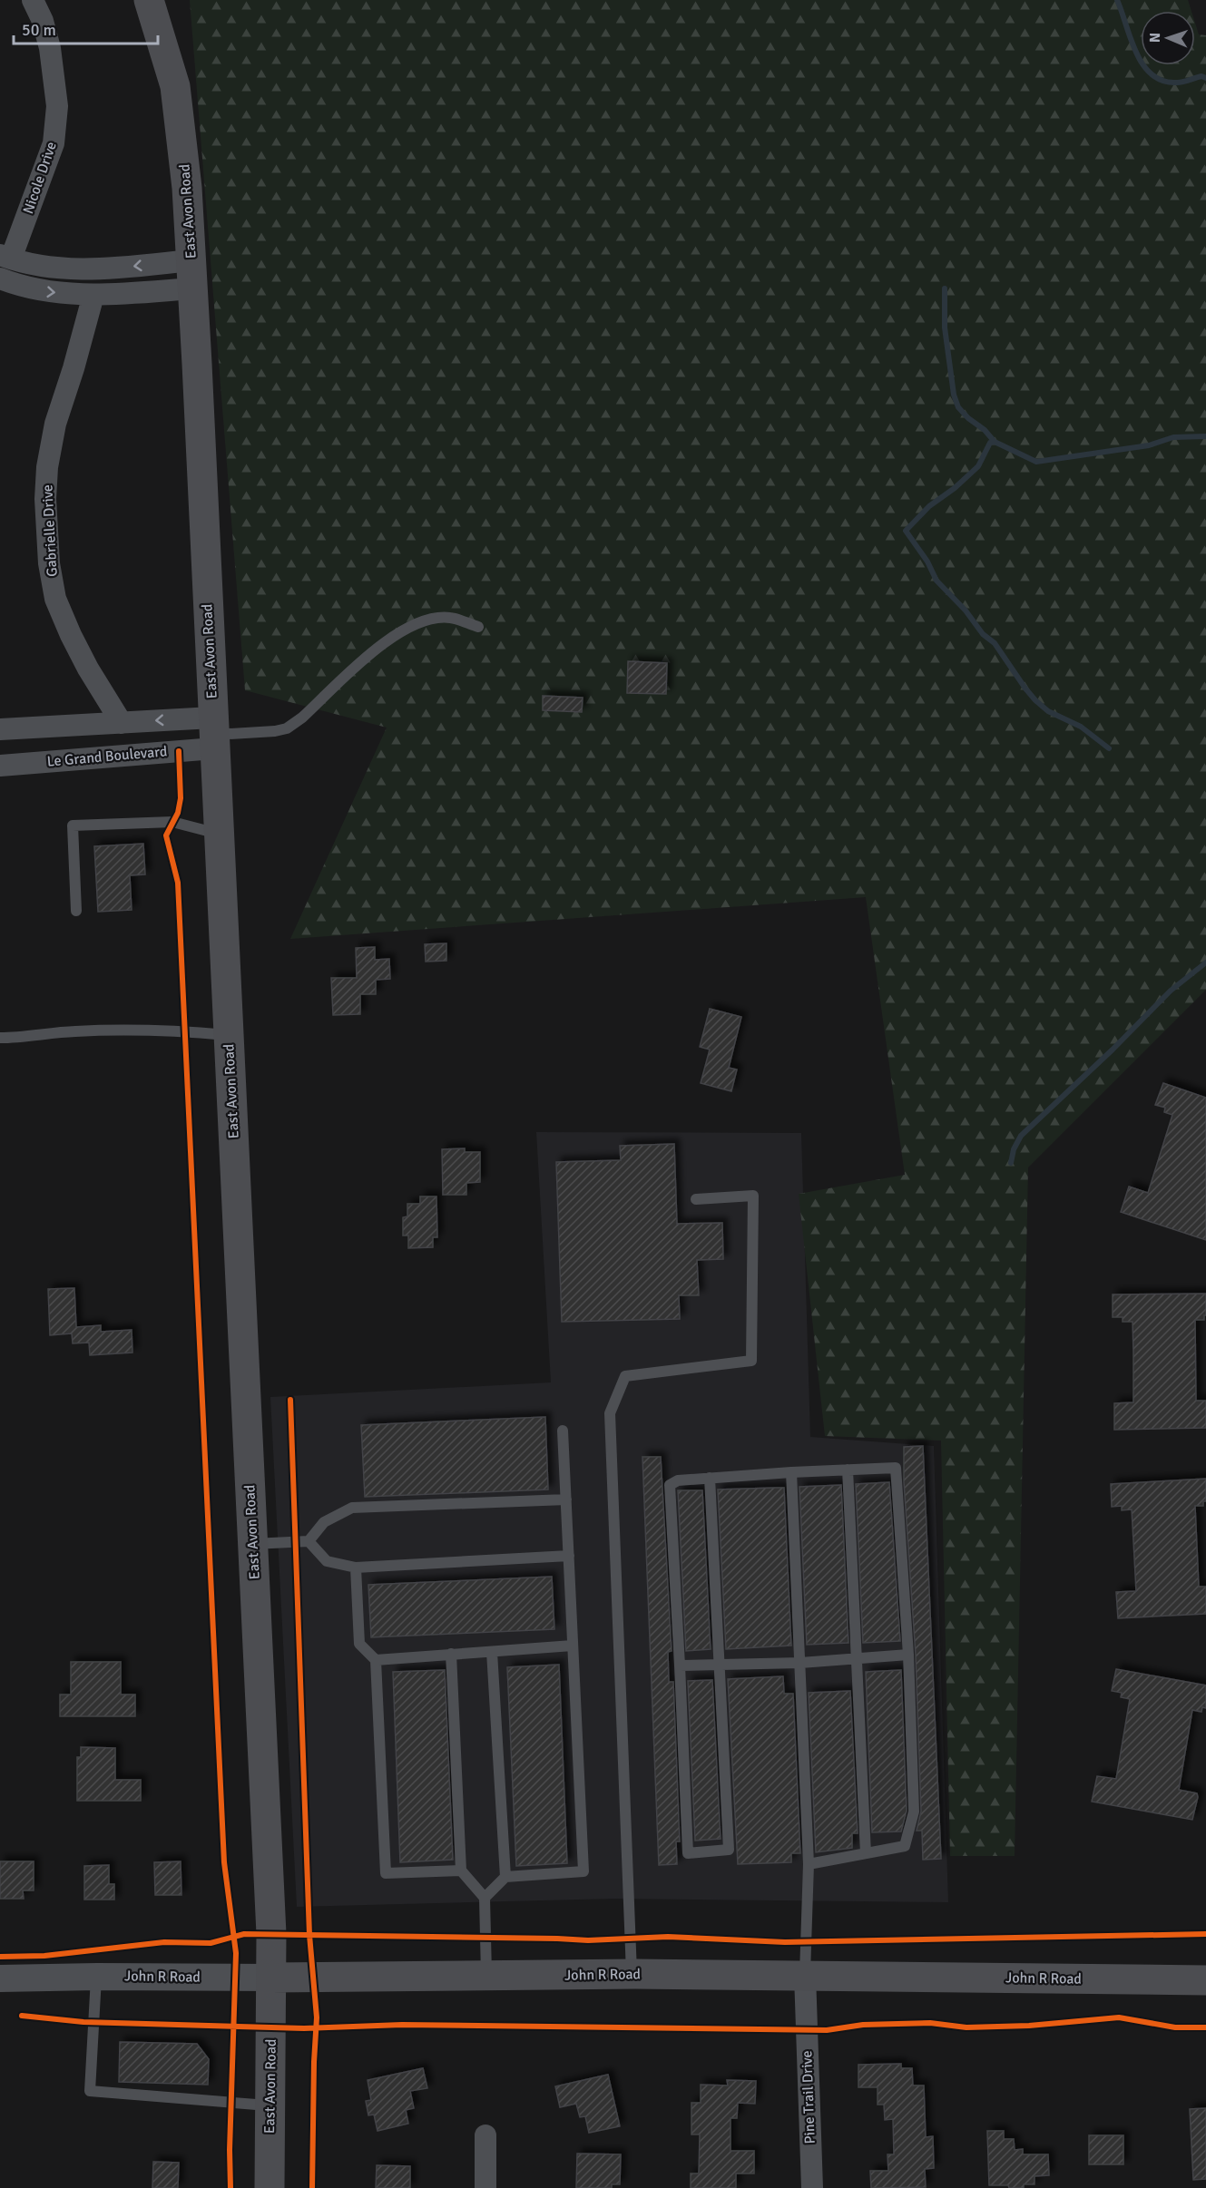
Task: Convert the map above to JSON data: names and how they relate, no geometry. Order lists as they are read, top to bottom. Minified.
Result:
{"streets":{"main road":["East Avon Road","John R Road"],"street":["Nicole Drive","Gabrielle Drive","Le Grand Boulevard","Pine Trail Drive"]},"crossings":[["East Avon Road","Le Grand Boulevard"],["East Avon Road","John R Road"],["John R Road","Pine Trail Drive"]],"scale_bar":"50 m","north":"left"}
